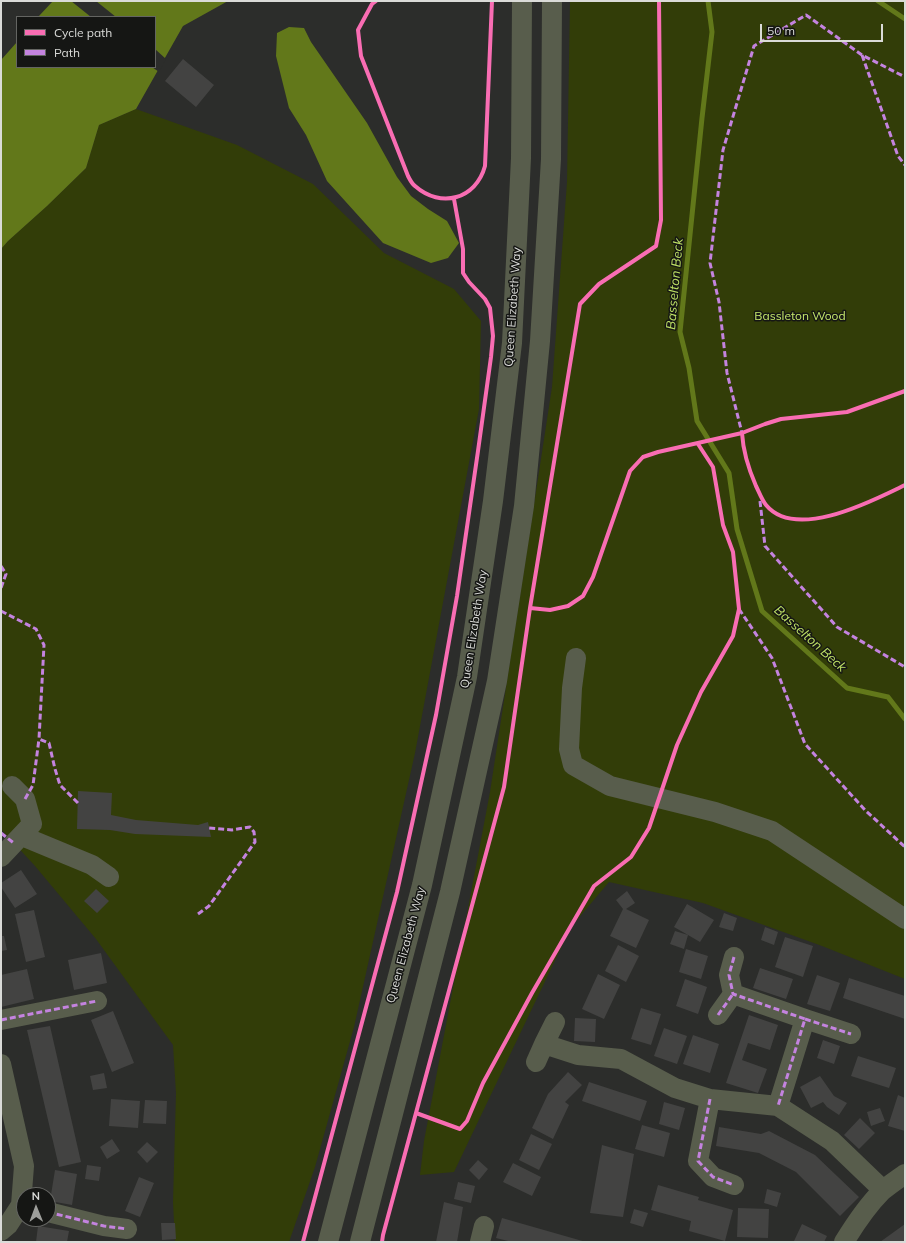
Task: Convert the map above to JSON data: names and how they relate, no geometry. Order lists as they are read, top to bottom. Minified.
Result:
{"streets":{"street":["Queen Elizabeth Way"]},"water":["Basselton Beck"],"parks":["Bassleton Wood"],"legend":["Cycle path","Path"],"scale_bar":"50 m","north":"top"}
